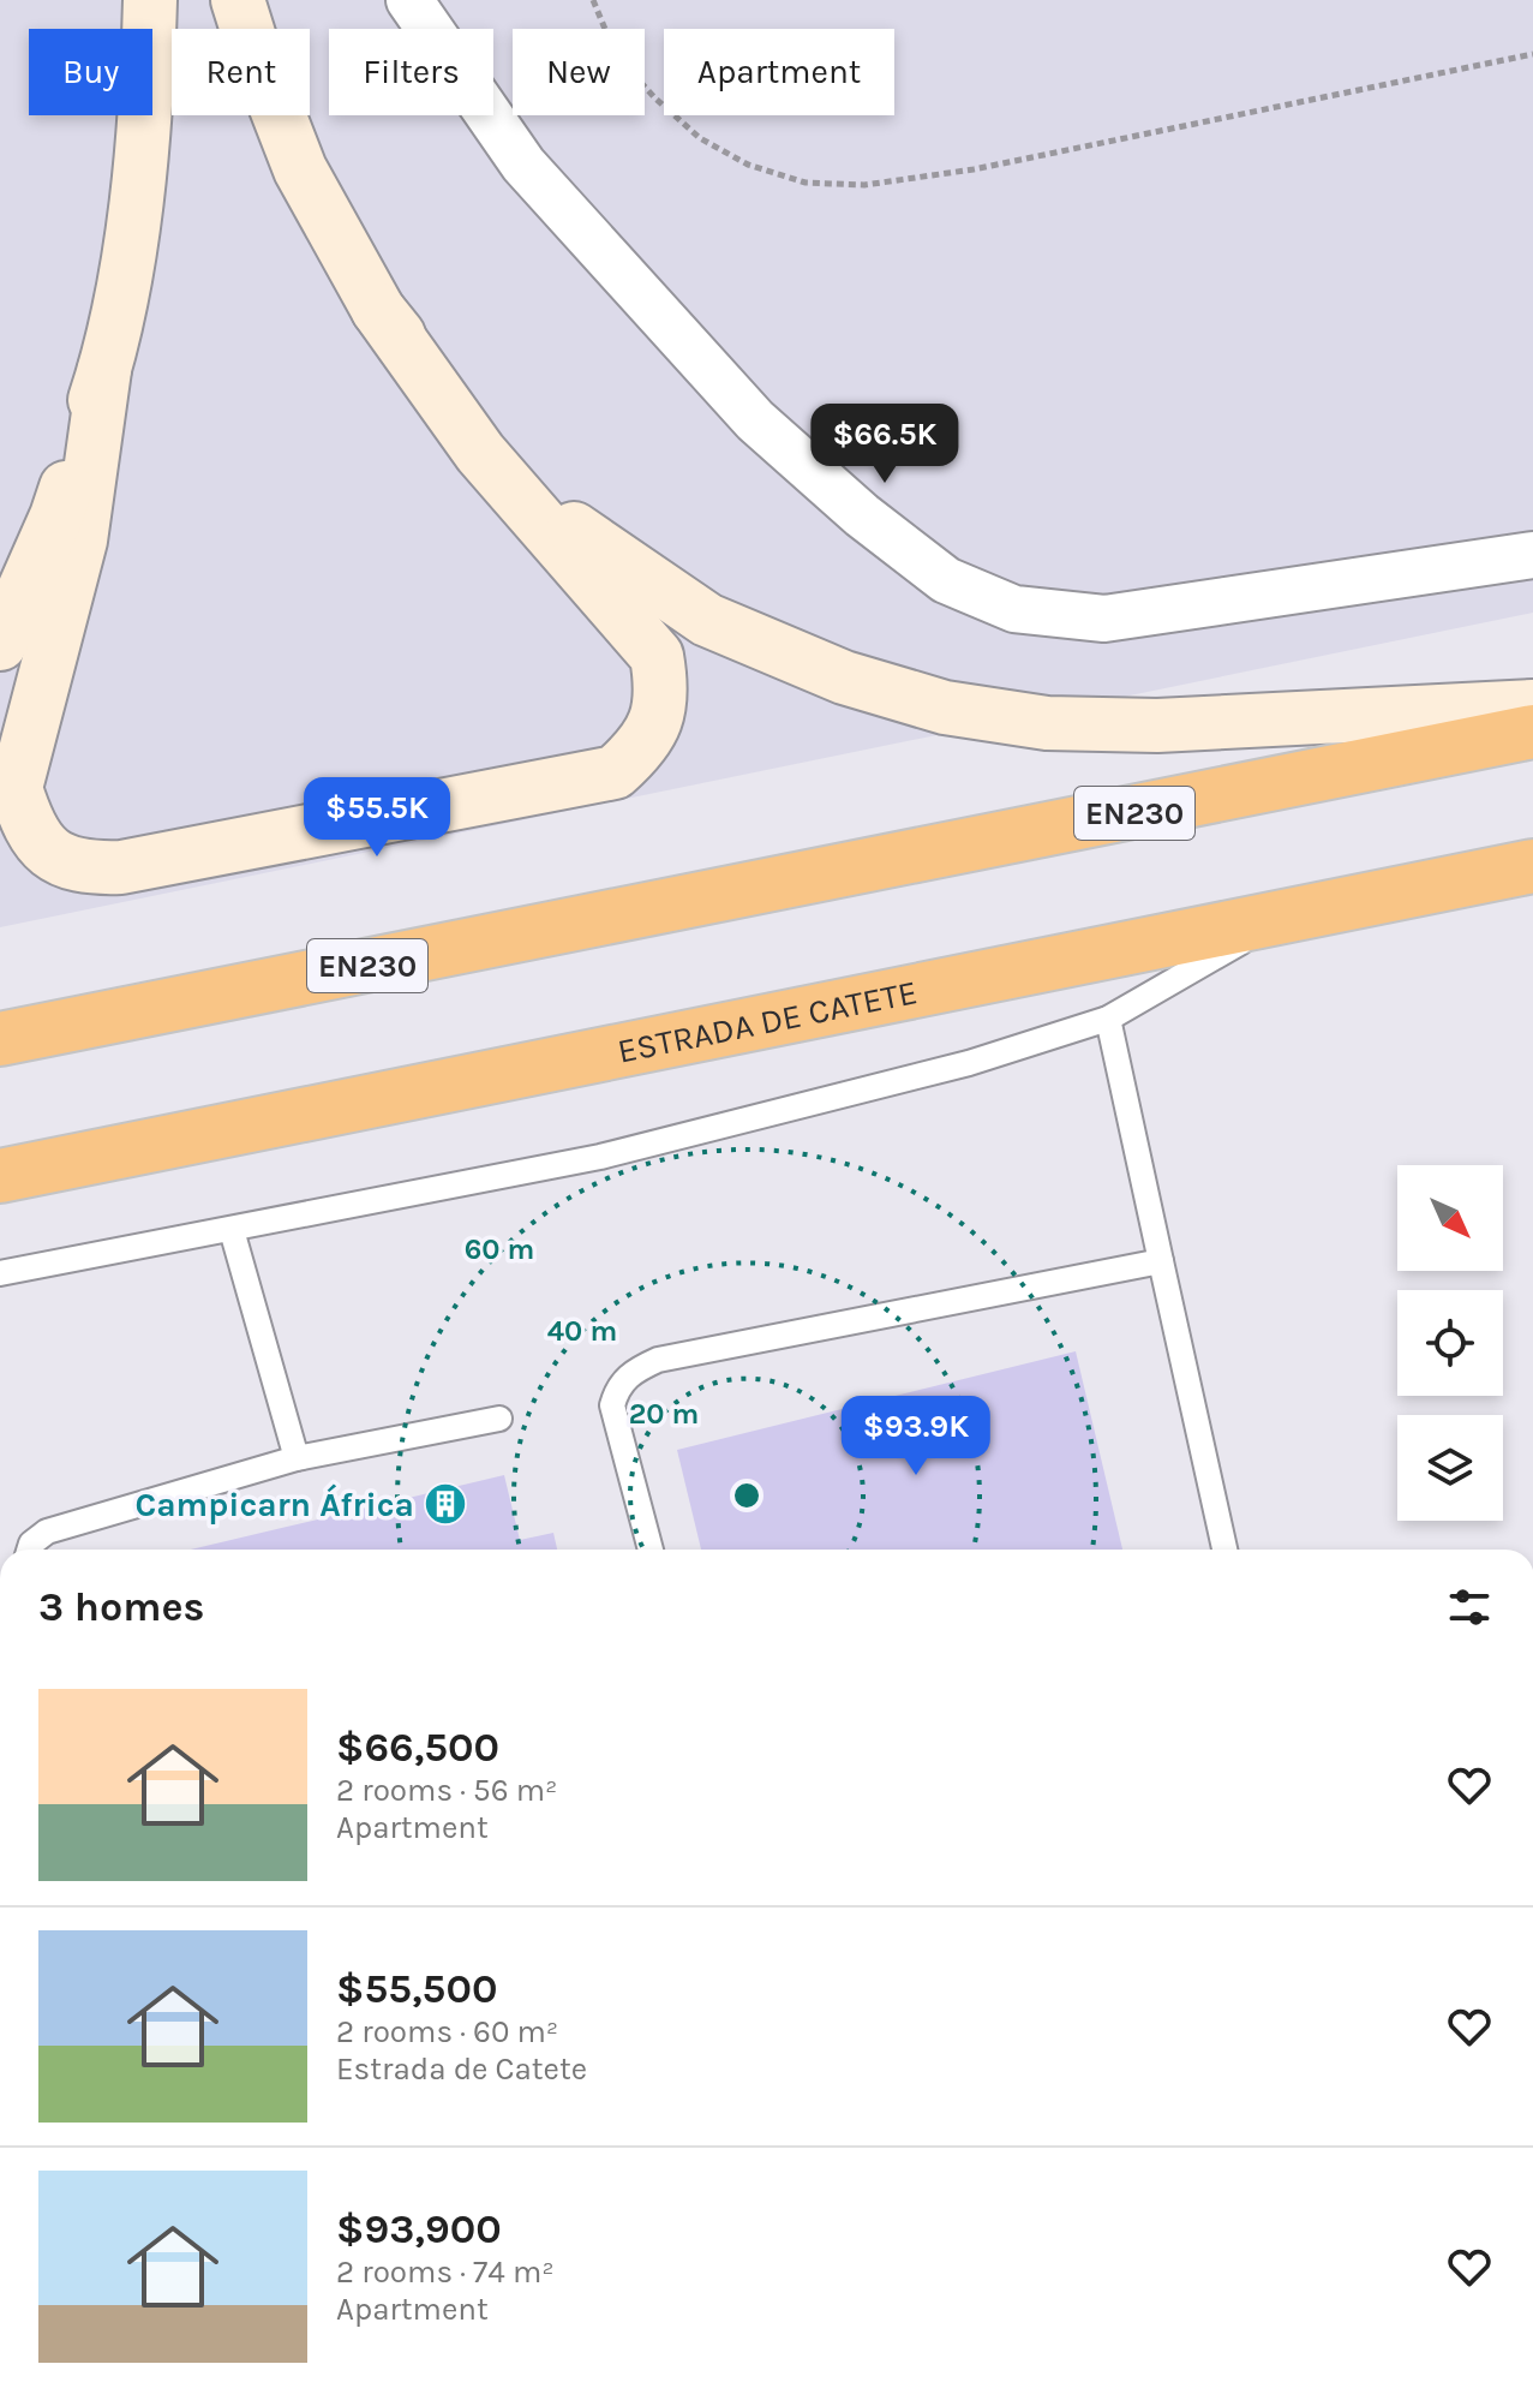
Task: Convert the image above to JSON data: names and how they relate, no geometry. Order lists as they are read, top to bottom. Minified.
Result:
{"streets":{"highway":["EN230","ESTRADA DE CATETE"]},"places":{"building":["Campicarn África"]},"north":"bottom right","page":{"chip":["Buy","Rent","Filters","New","Apartment"],"price":["$66.5K","$55.5K","$93.9K"],"heading":"3 homes","list":[{"name":"$66,500","note":"2 rooms · 56 m² · Apartment"},{"name":"$55,500","note":"2 rooms · 60 m² · Estrada de Catete"},{"name":"$93,900","note":"2 rooms · 74 m² · Apartment"}]},"rings":["60 m","40 m","20 m"]}
